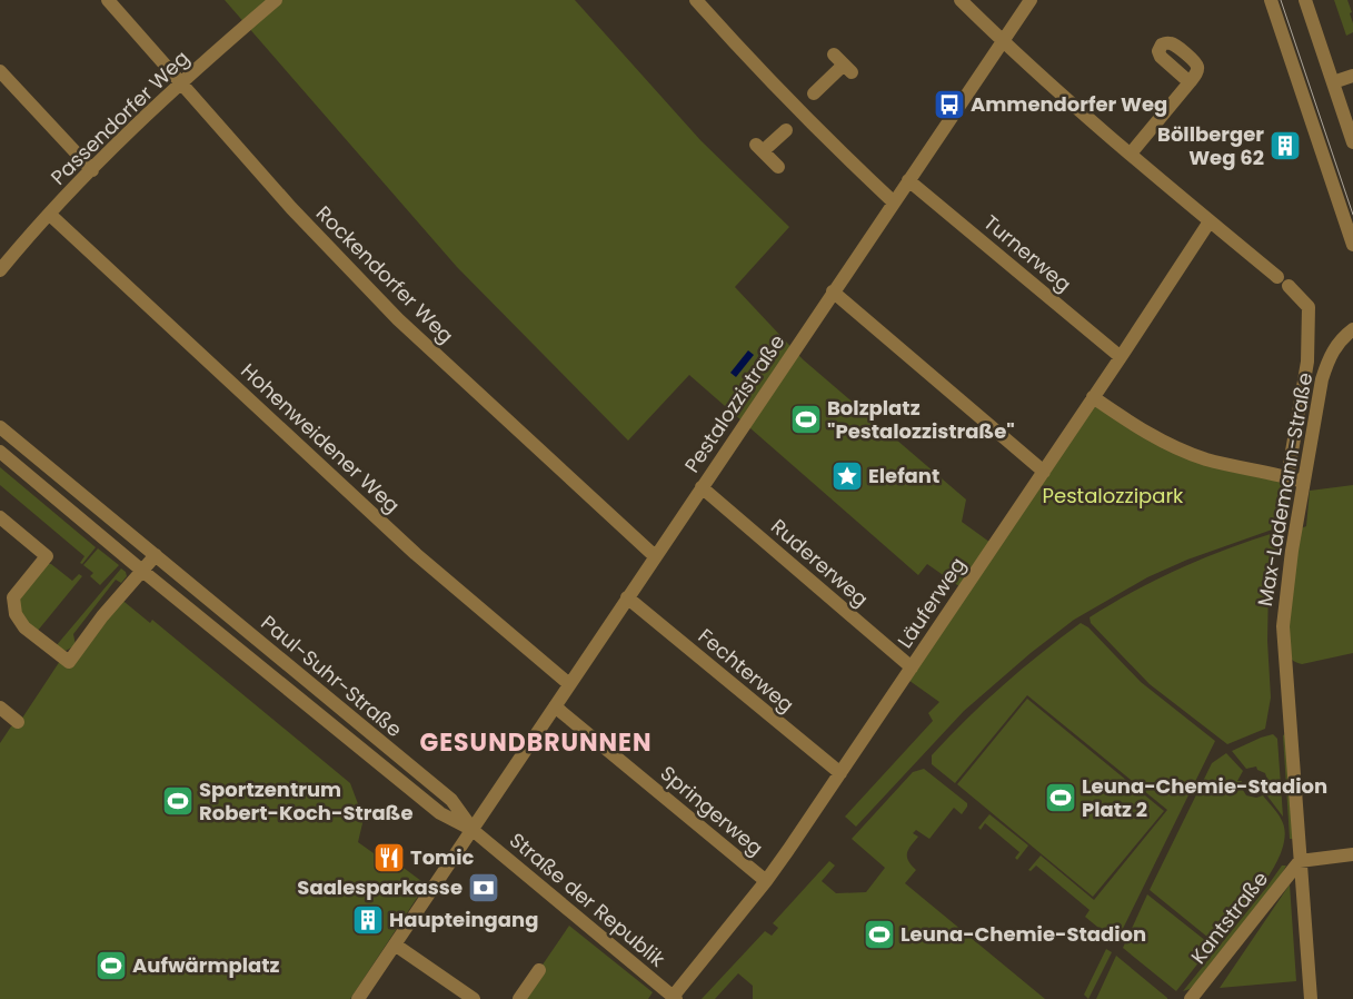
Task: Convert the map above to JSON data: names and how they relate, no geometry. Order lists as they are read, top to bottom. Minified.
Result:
{"streets":{"street":["Passendorfer Weg","Turnerweg","Rockendorfer Weg","Pestalozzistraße","Hohenweidener Weg","Max-Lademann-Straße","Rudererweg","Läuferweg","Fechterweg","Paul-Suhr-Straße","Springerweg","Straße der Republik","Kantstraße"]},"crossings":[["Passendorfer Weg","Rockendorfer Weg"],["Passendorfer Weg","Hohenweidener Weg"],["Turnerweg","Pestalozzistraße"],["Turnerweg","Läuferweg"],["Rockendorfer Weg","Pestalozzistraße"],["Pestalozzistraße","Hohenweidener Weg"],["Pestalozzistraße","Rudererweg"],["Pestalozzistraße","Fechterweg"],["Pestalozzistraße","Paul-Suhr-Straße"],["Pestalozzistraße","Springerweg"],["Pestalozzistraße","Straße der Republik"],["Max-Lademann-Straße","Läuferweg"],["Max-Lademann-Straße","Kantstraße"],["Rudererweg","Läuferweg"],["Läuferweg","Fechterweg"],["Läuferweg","Springerweg"],["Läuferweg","Straße der Republik"],["Paul-Suhr-Straße","Straße der Republik"]],"districts":["GESUNDBRUNNEN"],"parks":["Pestalozzipark"],"places":{"bus stop":["Ammendorfer Weg"],"building":["Böllberger Weg 62","Haupteingang"],"sports":["Bolzplatz \"Pestalozzistraße\"","Leuna-Chemie-Stadion Platz 2","Sportzentrum Robert-Koch-Straße","Leuna-Chemie-Stadion","Aufwärmplatz"],"place":["Elefant"],"restaurant":["Tomic"],"bank":["Saalesparkasse"]}}
